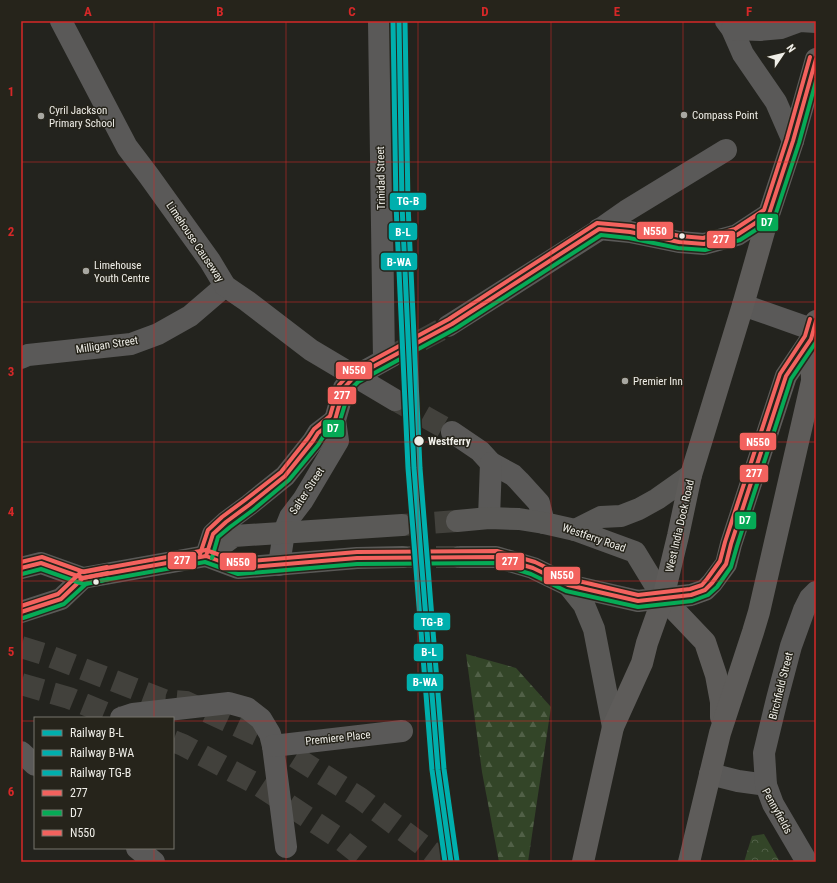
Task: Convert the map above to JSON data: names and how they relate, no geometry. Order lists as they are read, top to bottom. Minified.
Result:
{"streets":{"highway":["West India Dock Road"],"main road":["Westferry Road"],"street":["Trinidad Street","Limehouse Causeway","Milligan Street","Salter Street","Birchfield Street","Premiere Place","Pennyfields"]},"crossings":[["Trinidad Street","Salter Street"],["Limehouse Causeway","Milligan Street"],["Limehouse Causeway","Salter Street"],["West India Dock Road","Westferry Road"],["Birchfield Street","Pennyfields"]],"places":["Compass Point","Cyril Jackson Primary School","Limehouse Youth Centre","Premier Inn","Westferry"],"lines":["rail line B-L","rail line B-WA","rail line TG-B","transit line N550","transit line 277","transit line D7"],"legend":["Railway B-L","Railway B-WA","Railway TG-B","277","D7","N550"],"north":"top right","grid":{"columns":["A","B","C","D","E","F"],"rows":["1","2","3","4","5","6"]}}
